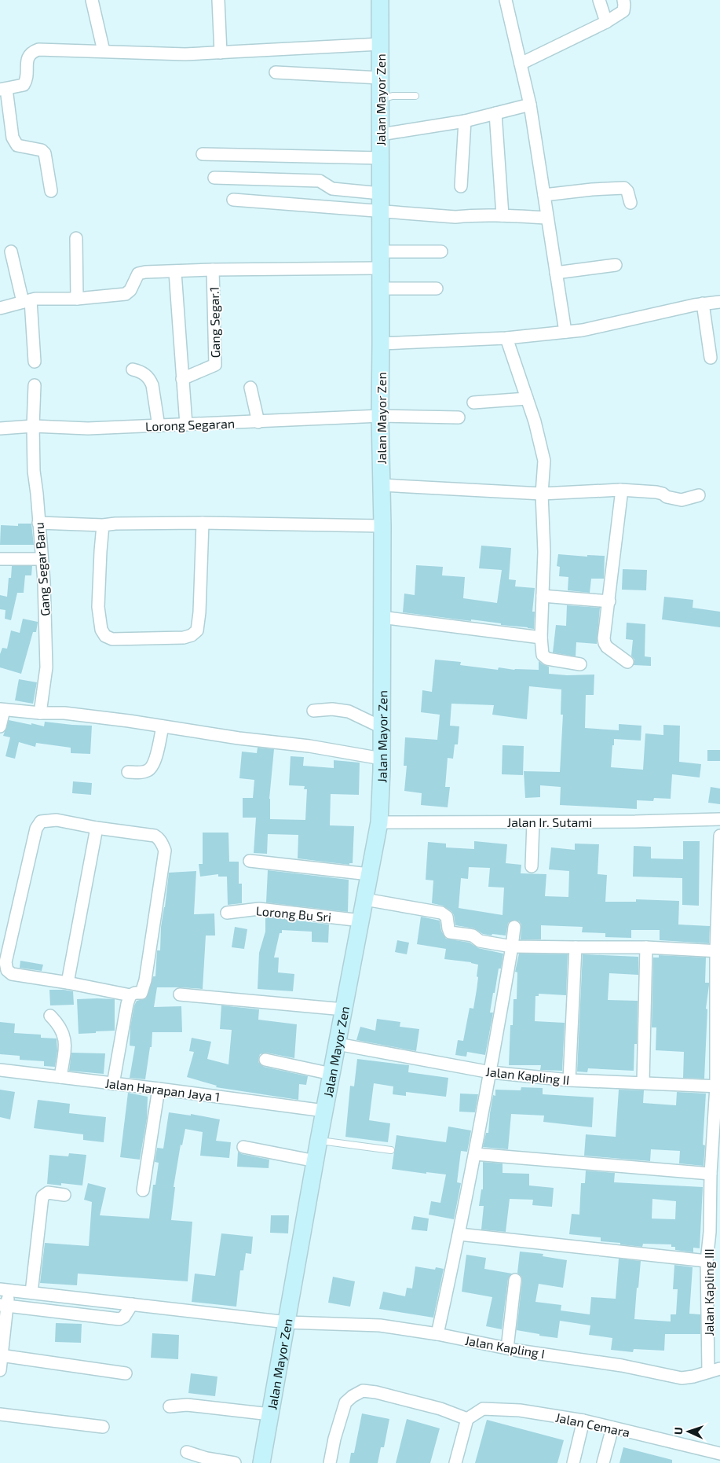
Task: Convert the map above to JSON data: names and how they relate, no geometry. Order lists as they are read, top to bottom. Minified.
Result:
{"streets":{"street":["Jalan Mayor Zen","Gang Segar.1","Lorong Segaran","Gang Segar Baru","Jalan Ir. Sutami","Lorong Bu Sri","Jalan Kapling II","Jalan Harapan Jaya 1","Jalan Kapling III","Jalan Kapling I","Jalan Cemara"]},"crossings":[["Jalan Mayor Zen","Lorong Segaran"],["Jalan Mayor Zen","Jalan Ir. Sutami"],["Jalan Mayor Zen","Lorong Bu Sri"],["Jalan Mayor Zen","Jalan Kapling II"],["Jalan Mayor Zen","Jalan Harapan Jaya 1"],["Jalan Mayor Zen","Jalan Kapling I"],["Lorong Segaran","Gang Segar Baru"],["Jalan Kapling II","Jalan Kapling III"],["Jalan Kapling III","Jalan Kapling I"]],"north":"left"}
